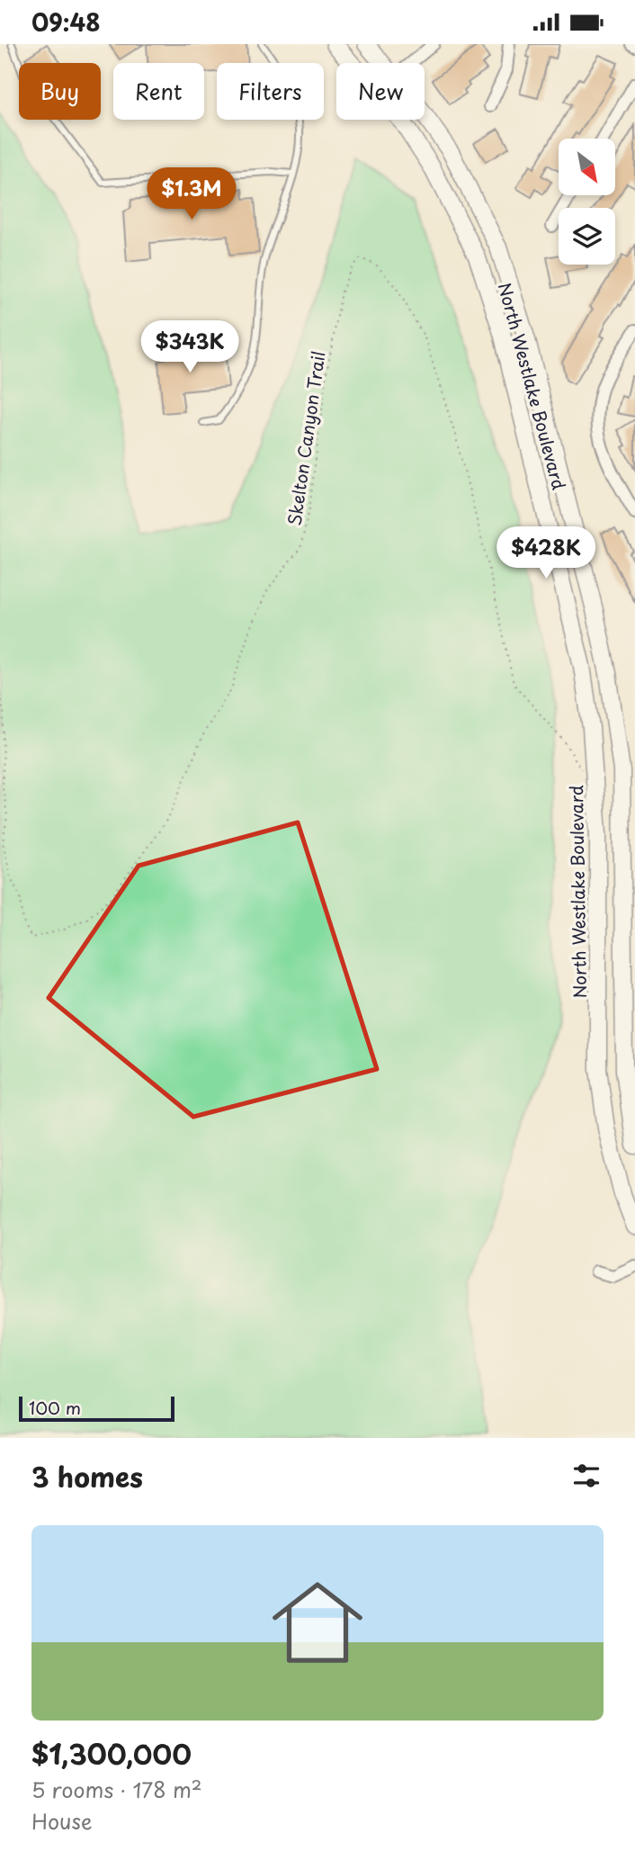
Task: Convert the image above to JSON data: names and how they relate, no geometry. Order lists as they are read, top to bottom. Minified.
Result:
{"streets":{"main road":["North Westlake Boulevard"],"path":["Skelton Canyon Trail"]},"crossings":[["North Westlake Boulevard","Skelton Canyon Trail"]],"scale_bar":"100 m","north":"bottom right","page":{"status":"09:48","chip":["Buy","Rent","Filters","New"],"price":["$1.3M","$343K","$428K"],"scale":"100 m","heading":"3 homes","list":[{"name":"$1,300,000","note":"5 rooms · 178 m² · House"}]}}
